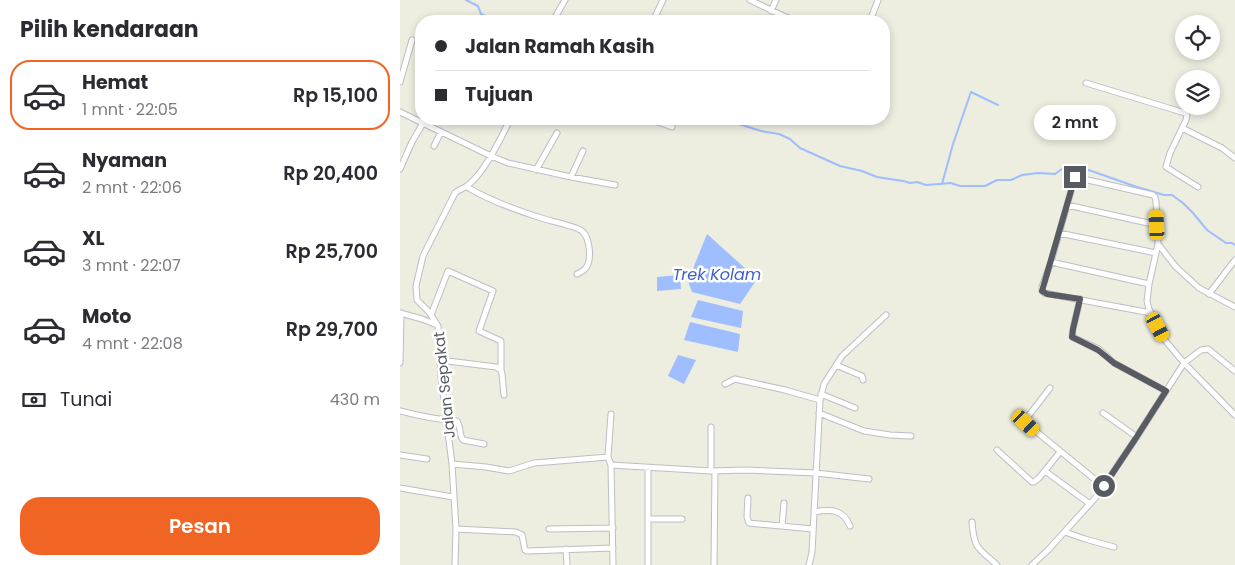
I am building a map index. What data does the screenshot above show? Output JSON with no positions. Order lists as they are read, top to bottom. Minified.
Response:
{"streets":{"street":["Jalan Sepakat"]},"water":["Trek Kolam"],"page":{"heading":"Pilih kendaraan","banner":["Jalan Ramah Kasih","Tujuan"],"list":[{"name":"Hemat","note":"1 mnt · 22:05","value":"Rp 15,100"},{"name":"Nyaman","note":"2 mnt · 22:06","value":"Rp 20,400"},{"name":"XL","note":"3 mnt · 22:07","value":"Rp 25,700"},{"name":"Moto","note":"4 mnt · 22:08","value":"Rp 29,700"}],"bubble":"2 mnt","pay":["Tunai","430 m"],"buttons":"Pesan"}}
